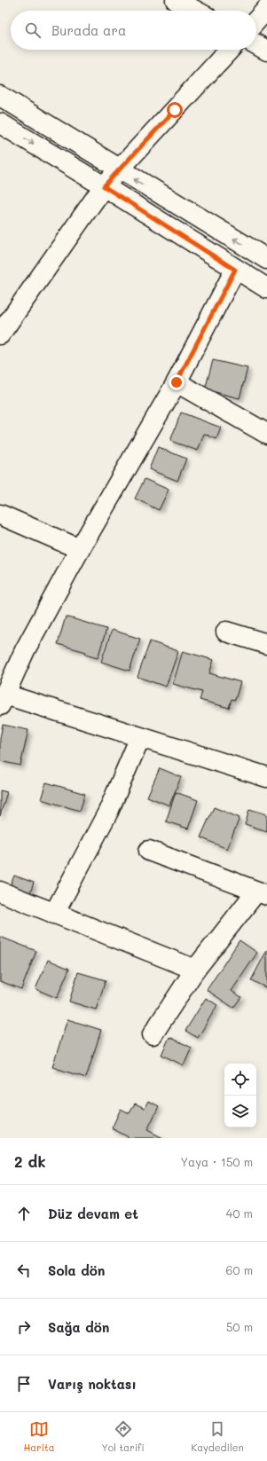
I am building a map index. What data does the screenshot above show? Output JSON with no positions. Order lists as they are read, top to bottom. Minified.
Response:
{"page":{"search":"Burada ara","heading":["2 dk","Yaya · 150 m"],"list":[["Düz devam et","40 m"],["Sola dön","60 m"],["Sağa dön","50 m"],"Varış noktası"],"nav":["Harita","Yol tarifi","Kaydedilen"]}}
